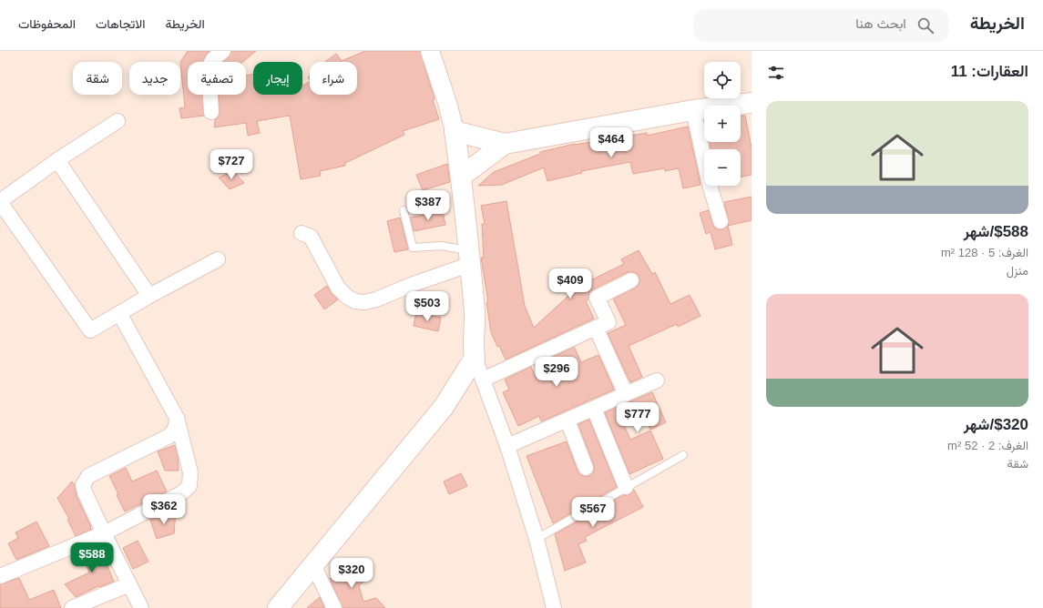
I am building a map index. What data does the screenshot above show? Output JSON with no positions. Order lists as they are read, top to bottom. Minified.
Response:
{"page":{"header":"الخريطة","search":"ابحث هنا","nav":["الخريطة","الاتجاهات","المحفوظات"],"heading":"العقارات: 11","map_buttons":["+","−"],"chip":["شراء","إيجار","تصفية","جديد","شقة"],"list":[{"name":"$588/شهر","note":"الغرف: 5 · 128 m² · منزل"},{"name":"$320/شهر","note":"الغرف: 2 · 52 m² · شقة"}],"price":["$464","$727","$387","$409","$503","$296","$777","$362","$567","$588","$320"]}}
